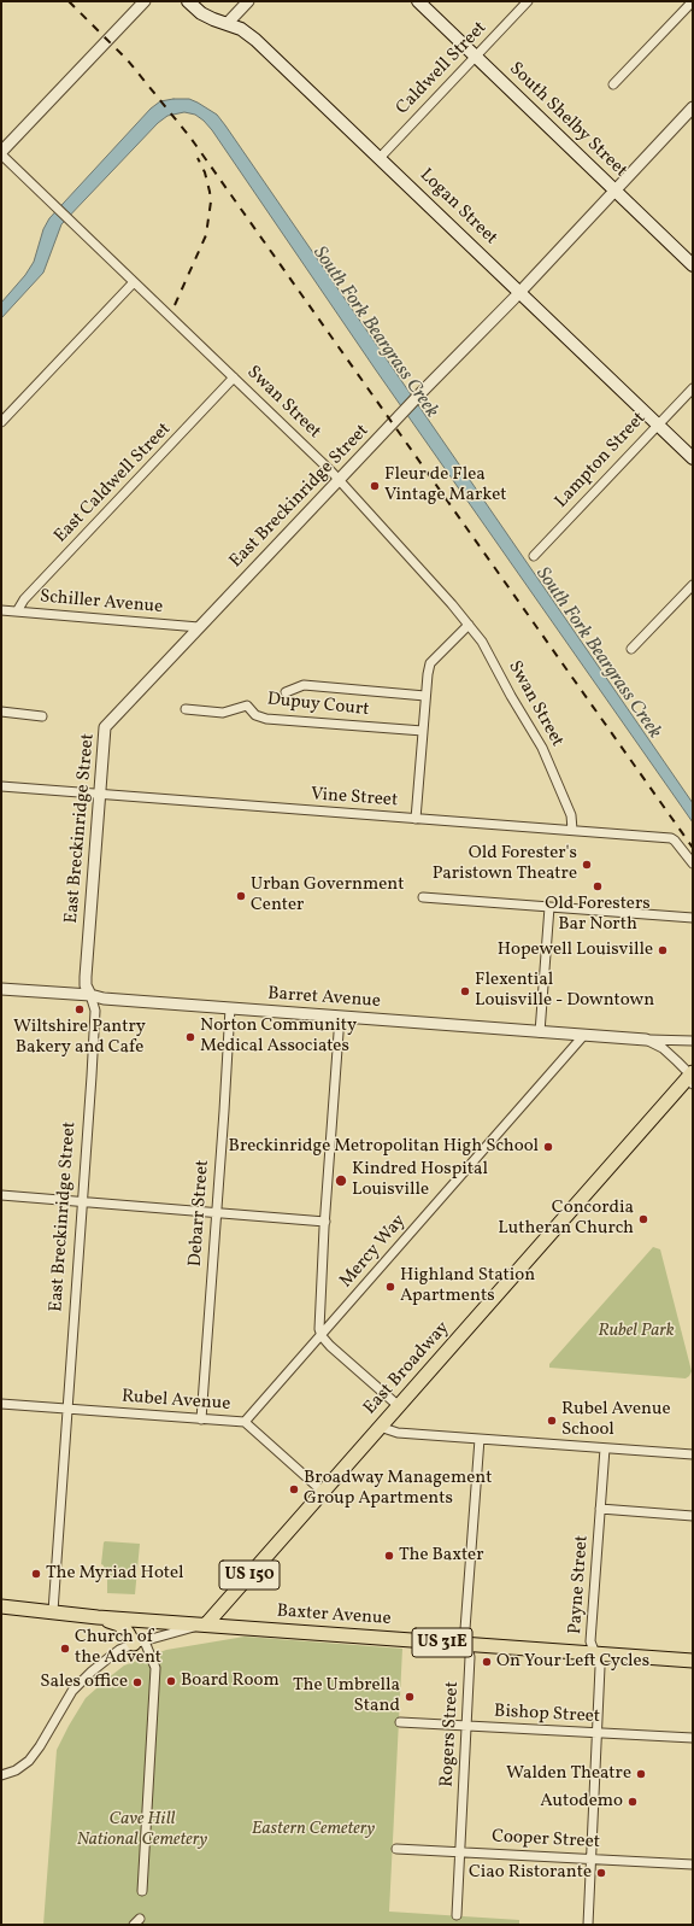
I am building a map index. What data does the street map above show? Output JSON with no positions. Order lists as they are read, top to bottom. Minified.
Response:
{"streets":{"main road":["South Shelby Street","Logan Street","East Broadway","US 150","Baxter Avenue","US 31E"],"street":["Caldwell Street","Swan Street","Lampton Street","East Caldwell Street","East Breckinridge Street","Schiller Avenue","Dupuy Court","Vine Street","Barret Avenue","Debarr Street","Mercy Way","Rubel Avenue","Payne Street","Bishop Street","Rogers Street","Cooper Street"]},"crossings":[["Caldwell Street","South Shelby Street"],["Caldwell Street","Logan Street"],["South Shelby Street","East Breckinridge Street"],["Logan Street","Lampton Street"],["Logan Street","East Breckinridge Street"],["Swan Street","East Caldwell Street"],["Swan Street","East Breckinridge Street"],["Swan Street","Vine Street"],["East Caldwell Street","Schiller Avenue"],["East Breckinridge Street","Schiller Avenue"],["East Breckinridge Street","Vine Street"],["East Breckinridge Street","Barret Avenue"],["East Breckinridge Street","Rubel Avenue"],["East Breckinridge Street","Baxter Avenue"],["Barret Avenue","Debarr Street"],["Barret Avenue","Mercy Way"],["Barret Avenue","East Broadway"],["Debarr Street","Rubel Avenue"],["Mercy Way","Rubel Avenue"],["East Broadway","Rubel Avenue"],["East Broadway","Baxter Avenue"],["Payne Street","Baxter Avenue"],["Payne Street","Bishop Street"],["Payne Street","Cooper Street"],["Baxter Avenue","Rogers Street"],["Bishop Street","Rogers Street"],["Rogers Street","Cooper Street"]],"water":["South Fork Beargrass Creek"],"parks":["Rubel Park","Cave Hill National Cemetery","Eastern Cemetery"],"places":["Fleur de Flea Vintage Market","Old Forester's Paristown Theatre","Old Foresters Bar North","Urban Government Center","Hopewell Louisville","Flexential Louisville - Downtown","Wiltshire Pantry Bakery and Cafe","Norton Community Medical Associates","Breckinridge Metropolitan High School","Kindred Hospital Louisville","Concordia Lutheran Church","Highland Station Apartments","Rubel Avenue School","Broadway Management Group Apartments","The Baxter","The Myriad Hotel","Church of the Advent","On Your Left Cycles","Board Room","Sales office","The Umbrella Stand","Walden Theatre","Autodemo","Ciao Ristorante"]}
